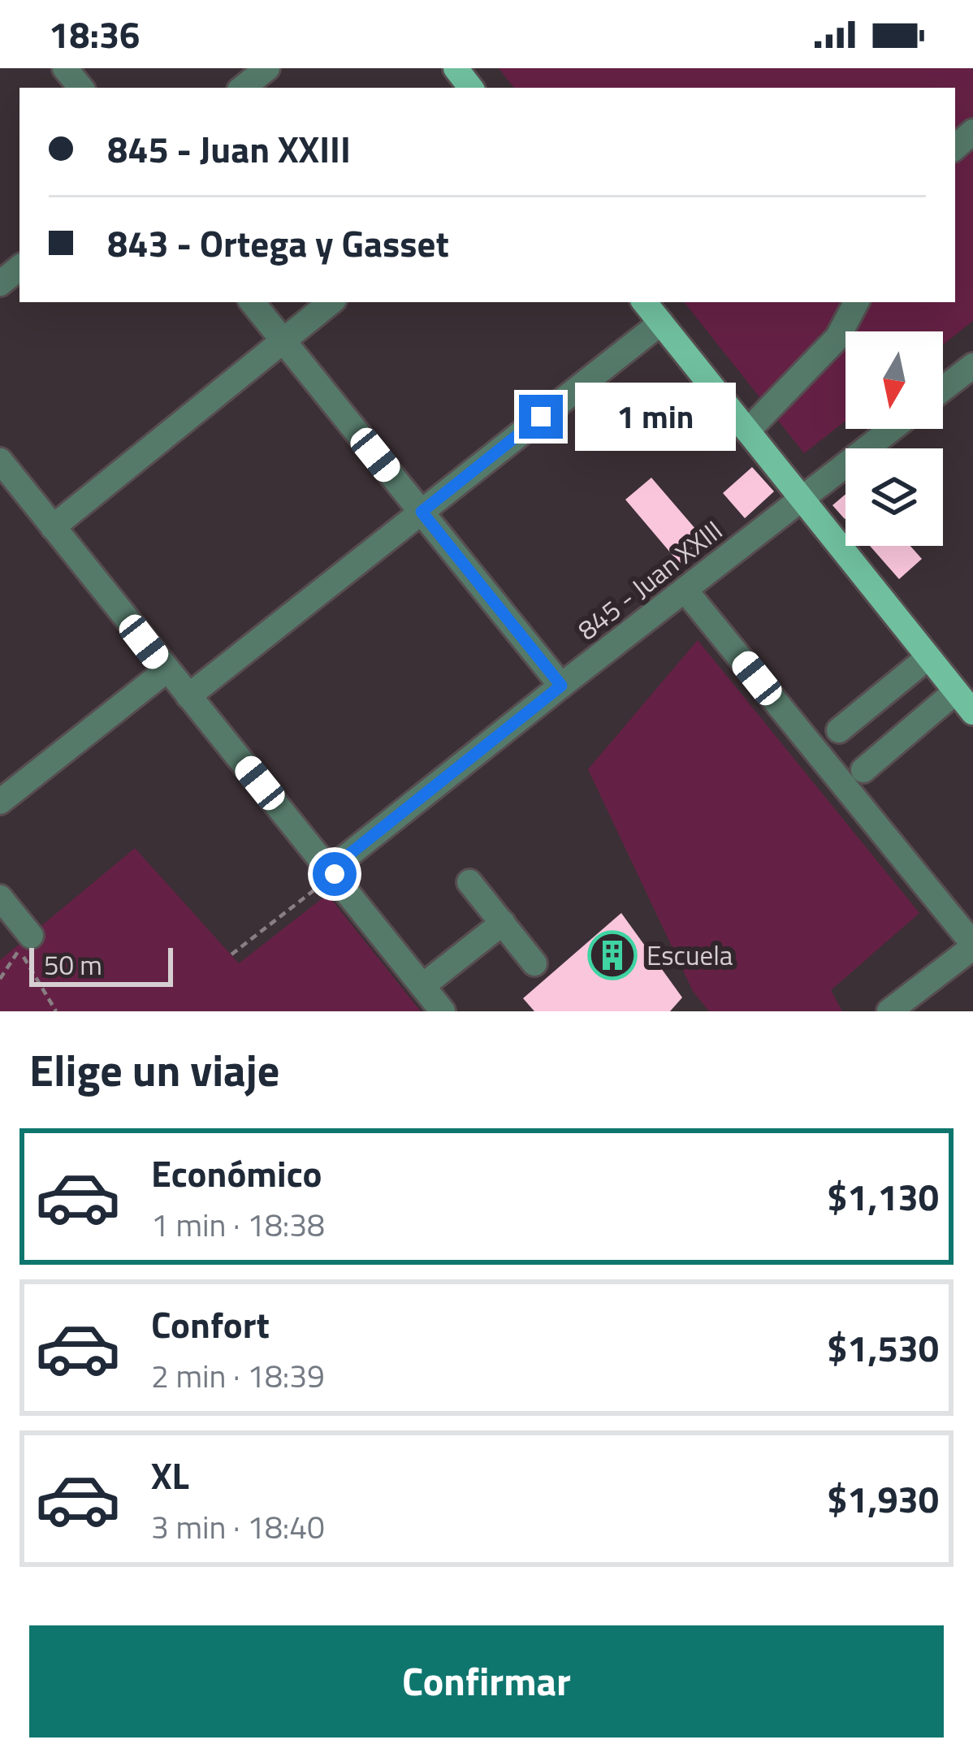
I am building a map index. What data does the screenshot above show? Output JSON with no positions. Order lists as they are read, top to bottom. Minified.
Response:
{"streets":{"street":["845 - Juan XXIII"]},"places":{"building":["Escuela"]},"scale_bar":"50 m","north":"bottom","page":{"status":"18:36","banner":["845 - Juan XXIII","843 - Ortega y Gasset"],"bubble":"1 min","scale":"50 m","heading":"Elige un viaje","list":[{"name":"Económico","note":"1 min · 18:38","value":"$1,130"},{"name":"Confort","note":"2 min · 18:39","value":"$1,530"},{"name":"XL","note":"3 min · 18:40","value":"$1,930"}],"buttons":"Confirmar"}}
